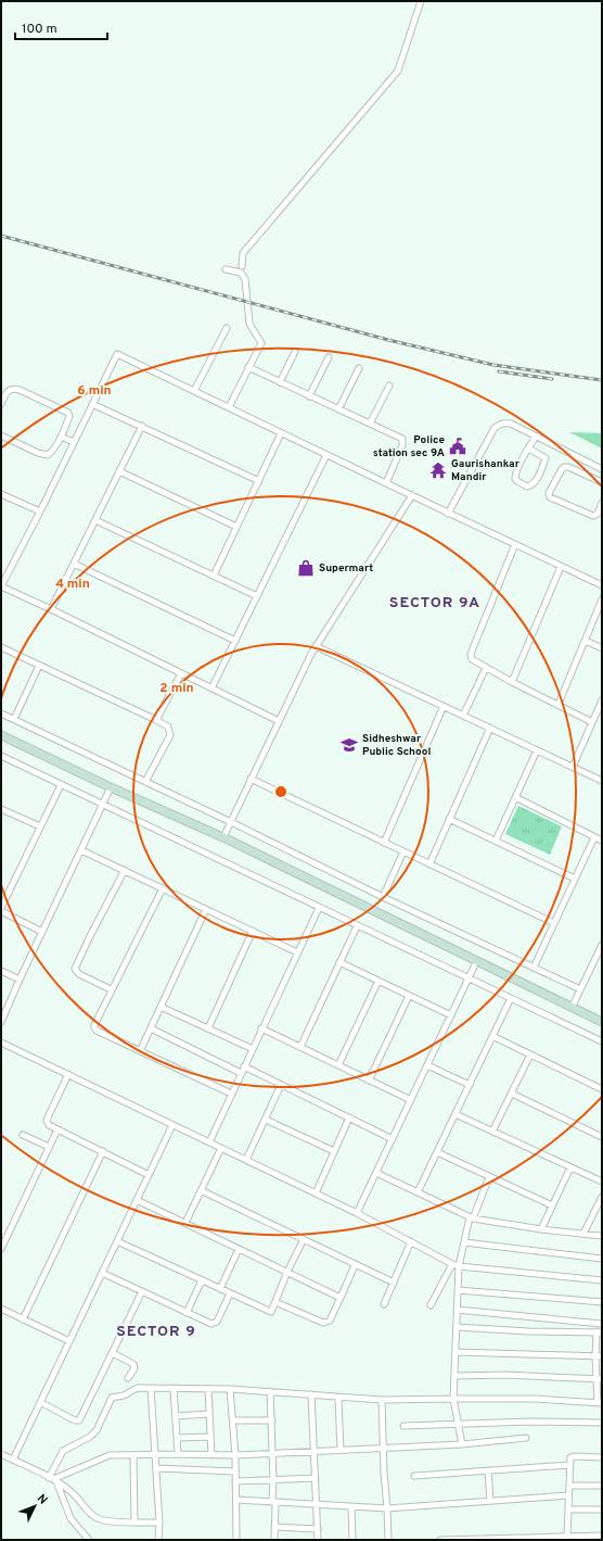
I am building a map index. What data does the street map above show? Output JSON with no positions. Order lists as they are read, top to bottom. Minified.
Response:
{"districts":["SECTOR 9A","SECTOR 9"],"places":{"public building":["Police station sec 9A"],"temple":["Gaurishankar Mandir"],"shop":["Supermart"],"school or university":["Sidheshwar Public School"]},"scale_bar":"100 m","north":"top right","rings":["6 min","4 min","2 min"]}
